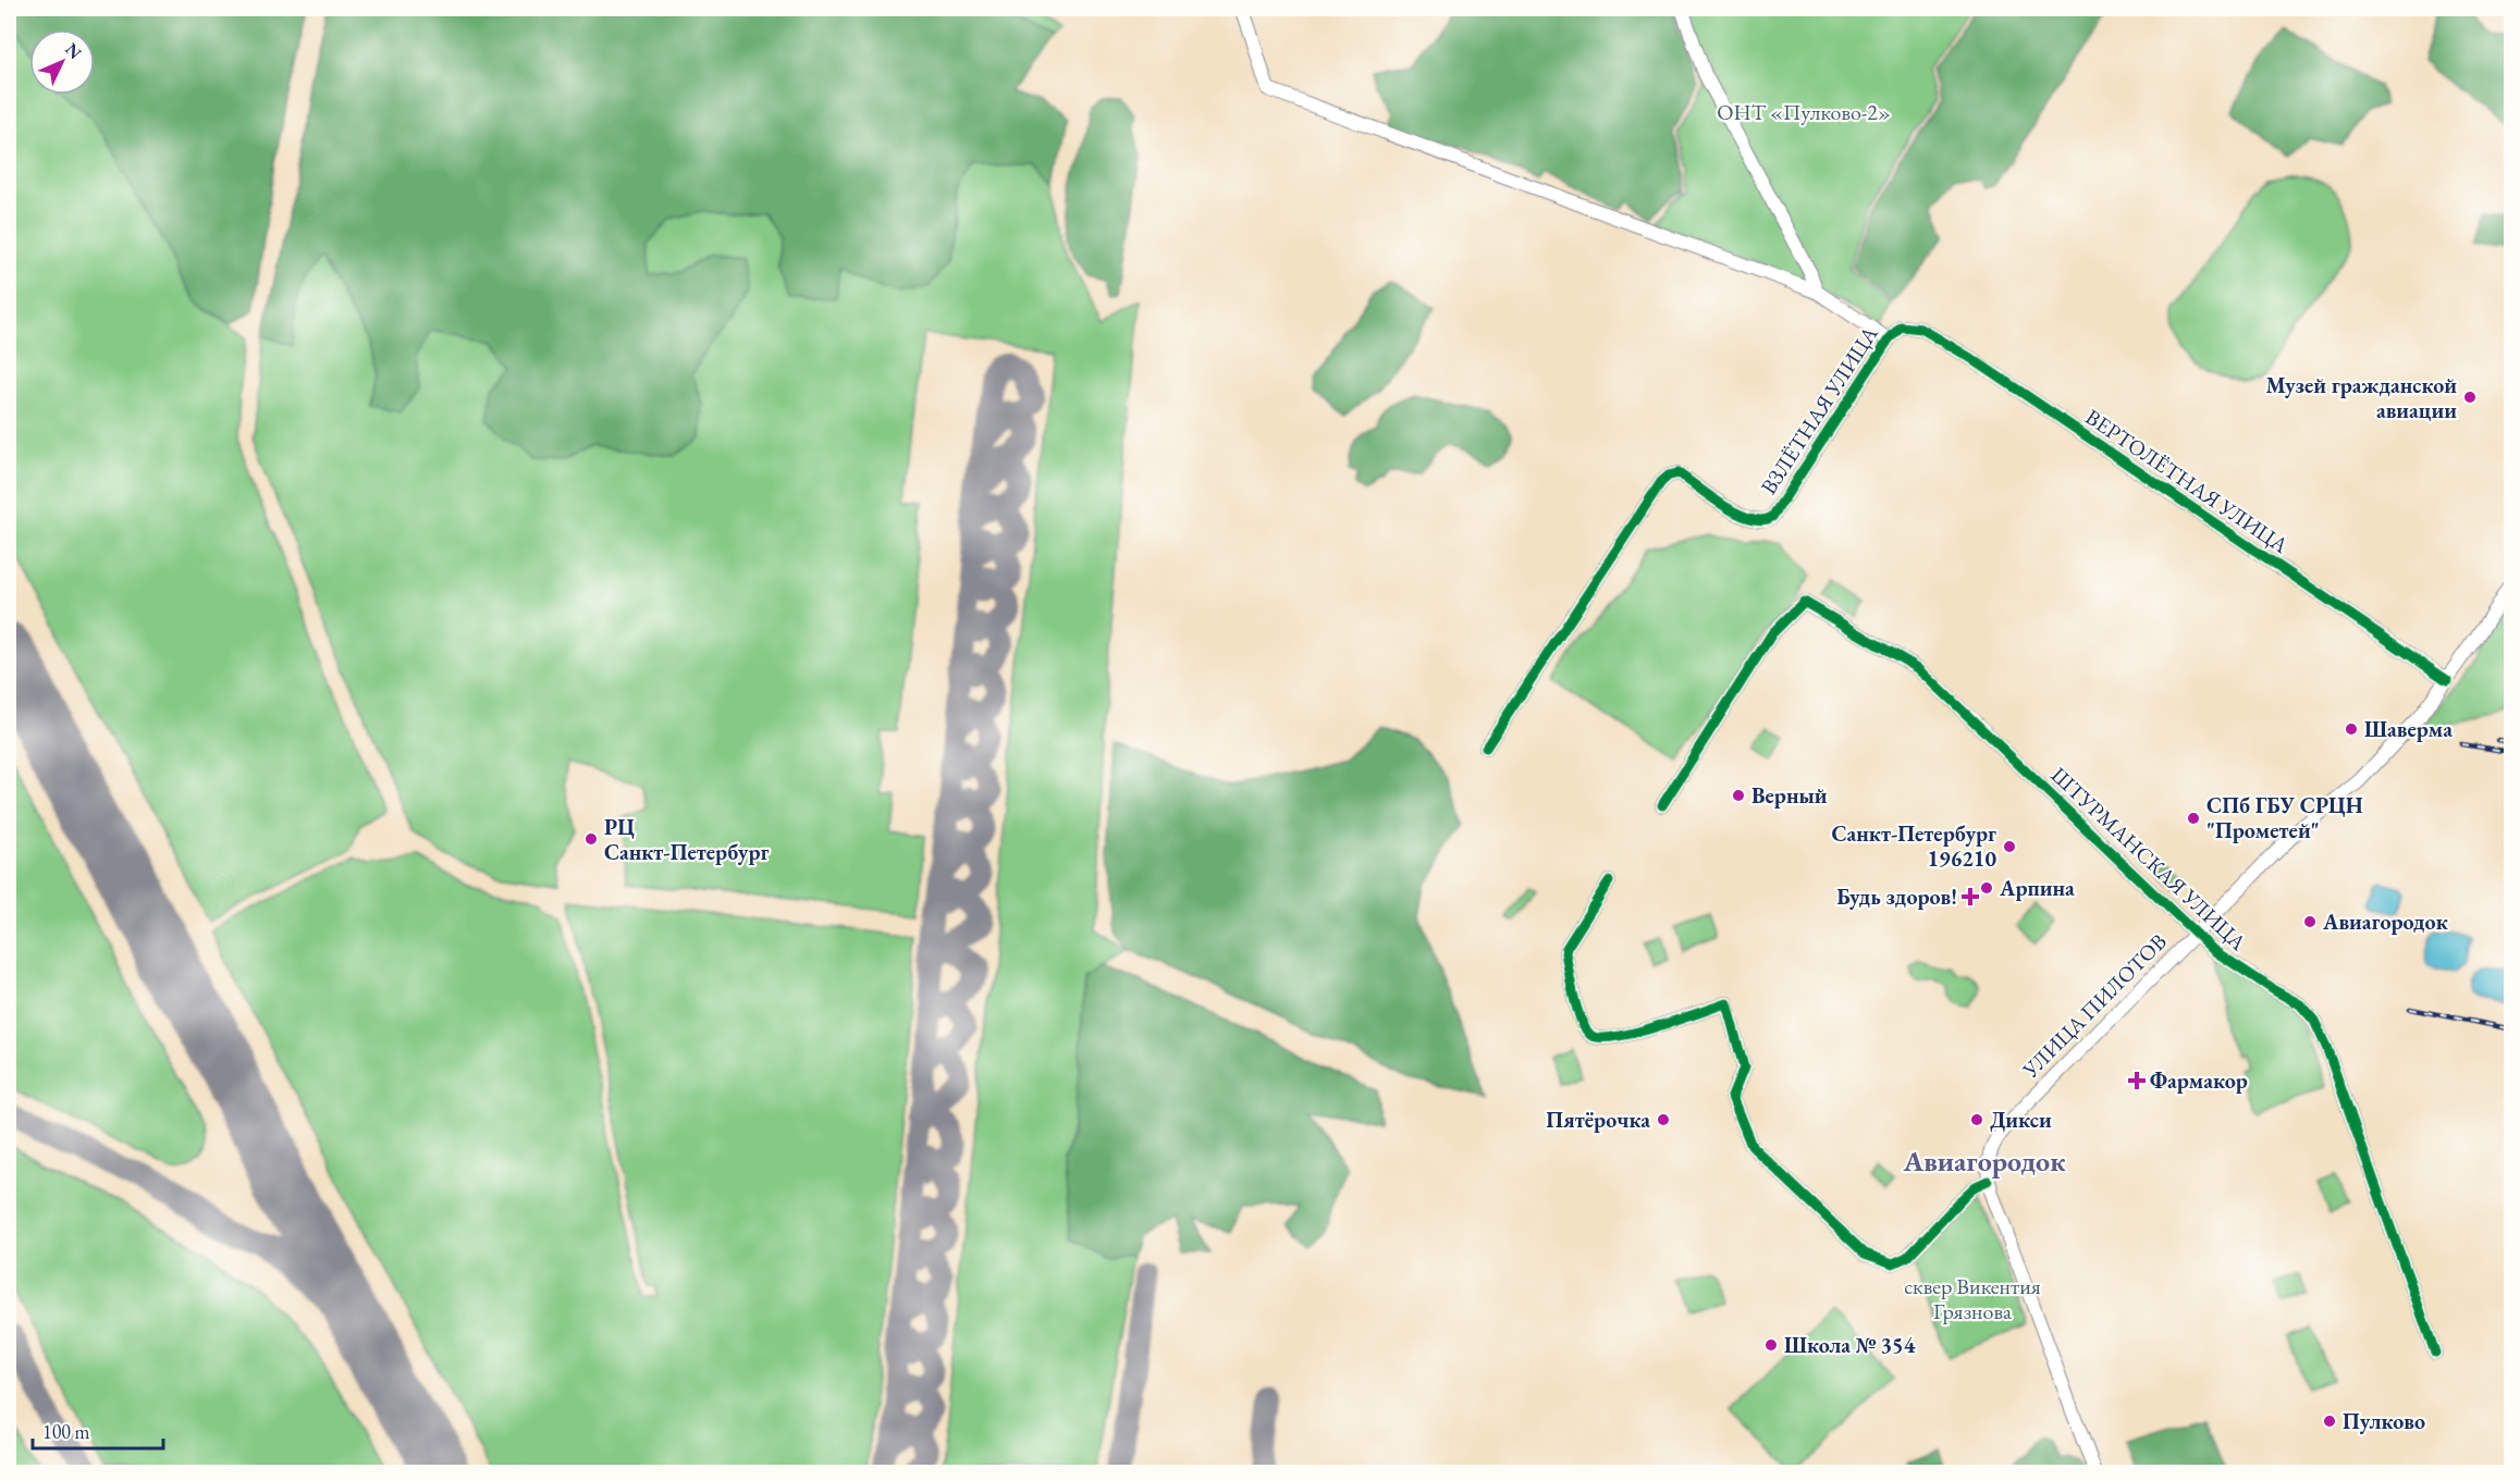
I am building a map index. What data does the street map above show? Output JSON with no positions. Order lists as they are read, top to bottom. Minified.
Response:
{"streets":{"street":["ВЗЛЁТНАЯ УЛИЦА","ВЕРТОЛЁТНАЯ УЛИЦА","ШТУРМАНСКАЯ УЛИЦА","УЛИЦА ПИЛОТОВ"]},"crossings":[["ВЗЛЁТНАЯ УЛИЦА","ВЕРТОЛЁТНАЯ УЛИЦА"],["ВЕРТОЛЁТНАЯ УЛИЦА","УЛИЦА ПИЛОТОВ"],["ШТУРМАНСКАЯ УЛИЦА","УЛИЦА ПИЛОТОВ"]],"districts":["Авиагородок"],"parks":["ОНТ «Пулково-2»","сквер Викентия Грязнова"],"places":{"other":["Музей гражданской авиации","Шаверма","Верный","СПб ГБУ СРЦН \"Прометей\"","РЦ Санкт-Петербург","Санкт-Петербург 196210","Арпина","Авиагородок","Пятёрочка","Дикси","Школа № 354","Пулково"],"health":["Будь здоров!","Фармакор"]},"scale_bar":"100 m","north":"top right"}
